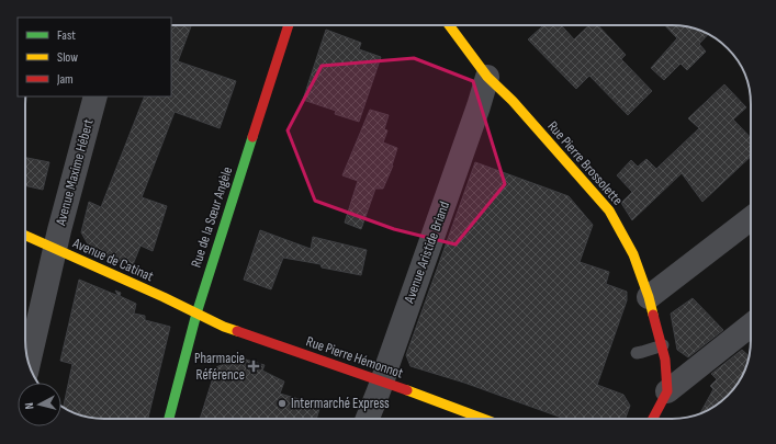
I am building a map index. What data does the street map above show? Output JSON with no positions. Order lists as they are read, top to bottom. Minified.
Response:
{"streets":{"street":["Rue Pierre Brossolette","Avenue Maxime Hébert","Rue de la Sœur Angèle","Avenue Aristide Briand","Avenue de Catinat","Rue Pierre Hémonnot"]},"crossings":[["Rue Pierre Brossolette","Avenue Aristide Briand"],["Avenue Maxime Hébert","Avenue de Catinat"],["Rue de la Sœur Angèle","Avenue de Catinat"],["Rue de la Sœur Angèle","Rue Pierre Hémonnot"],["Avenue Aristide Briand","Rue Pierre Hémonnot"],["Avenue de Catinat","Rue Pierre Hémonnot"]],"places":{"health":["Pharmacie Référence"],"other":["Intermarché Express"]},"legend":["Fast","Slow","Jam"],"north":"left"}
